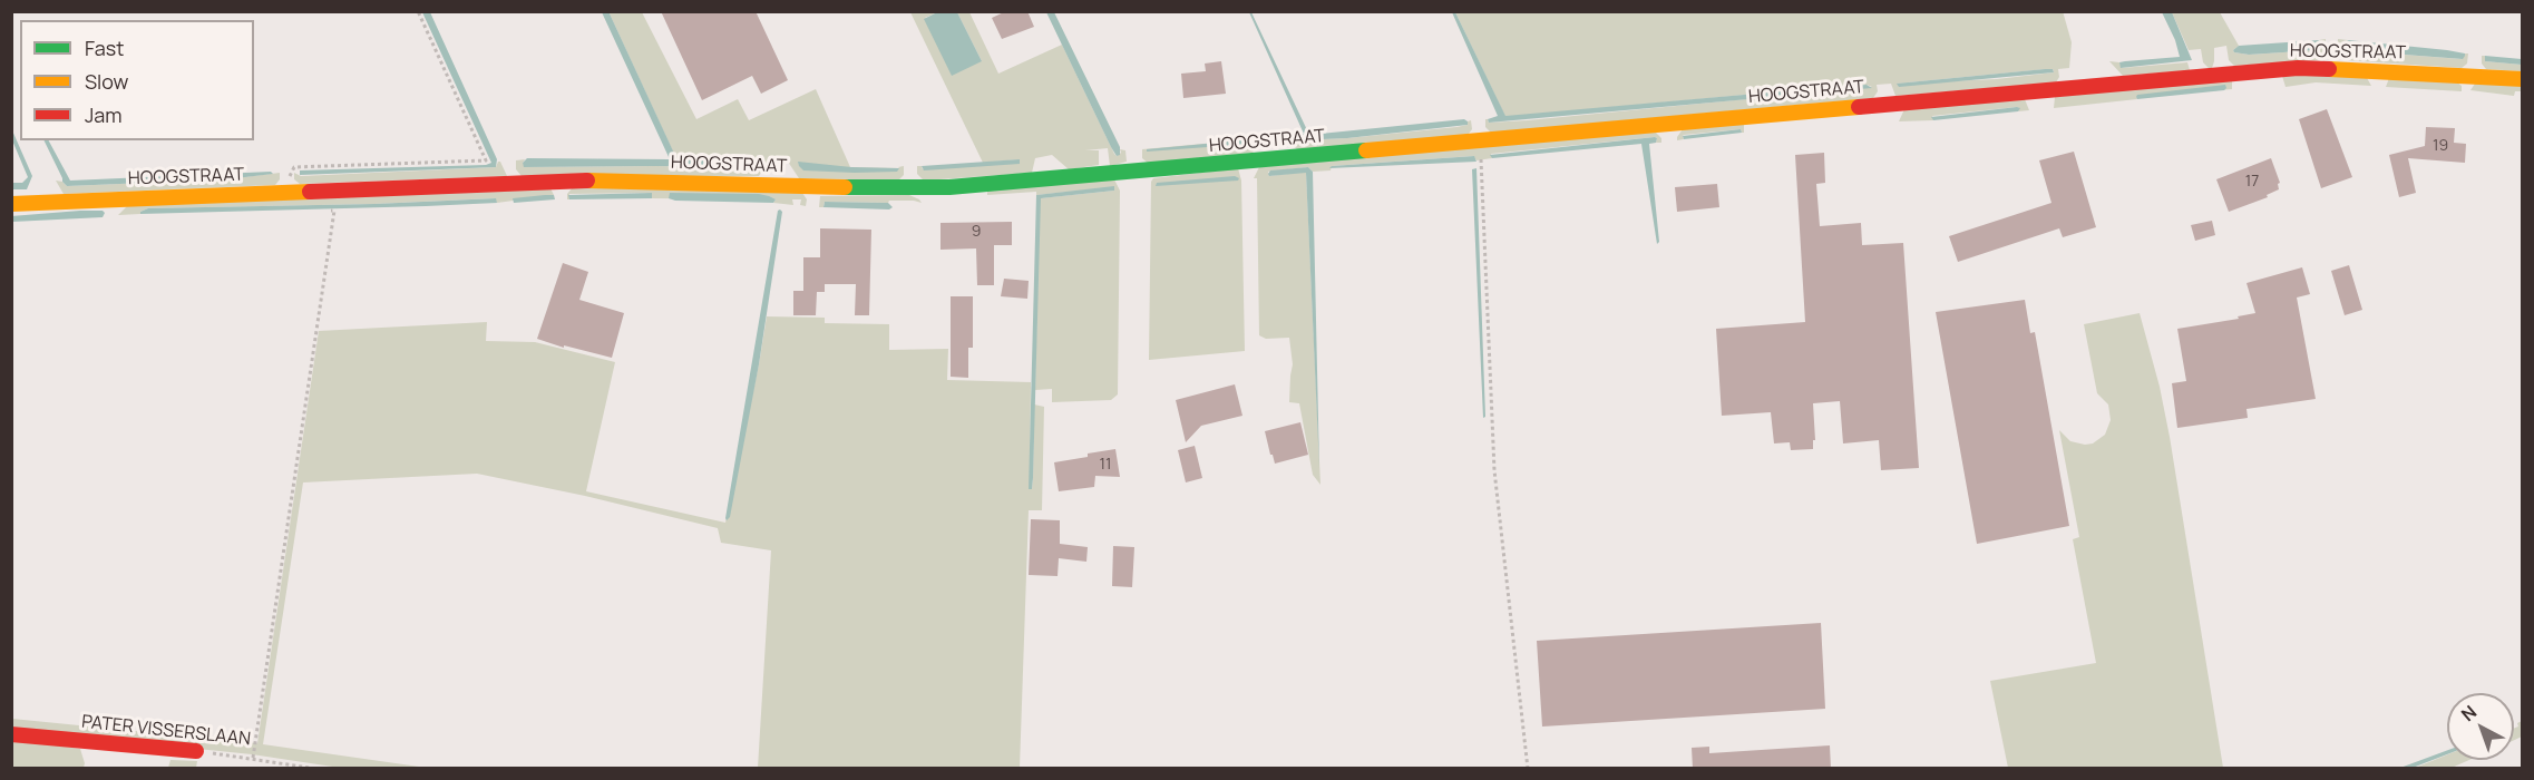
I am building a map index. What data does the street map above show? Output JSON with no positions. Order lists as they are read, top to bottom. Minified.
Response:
{"streets":{"street":["HOOGSTRAAT","PATER VISSERSLAAN"]},"house_numbers":["19","17","9","11"],"legend":["Fast","Slow","Jam"],"north":"top left"}
